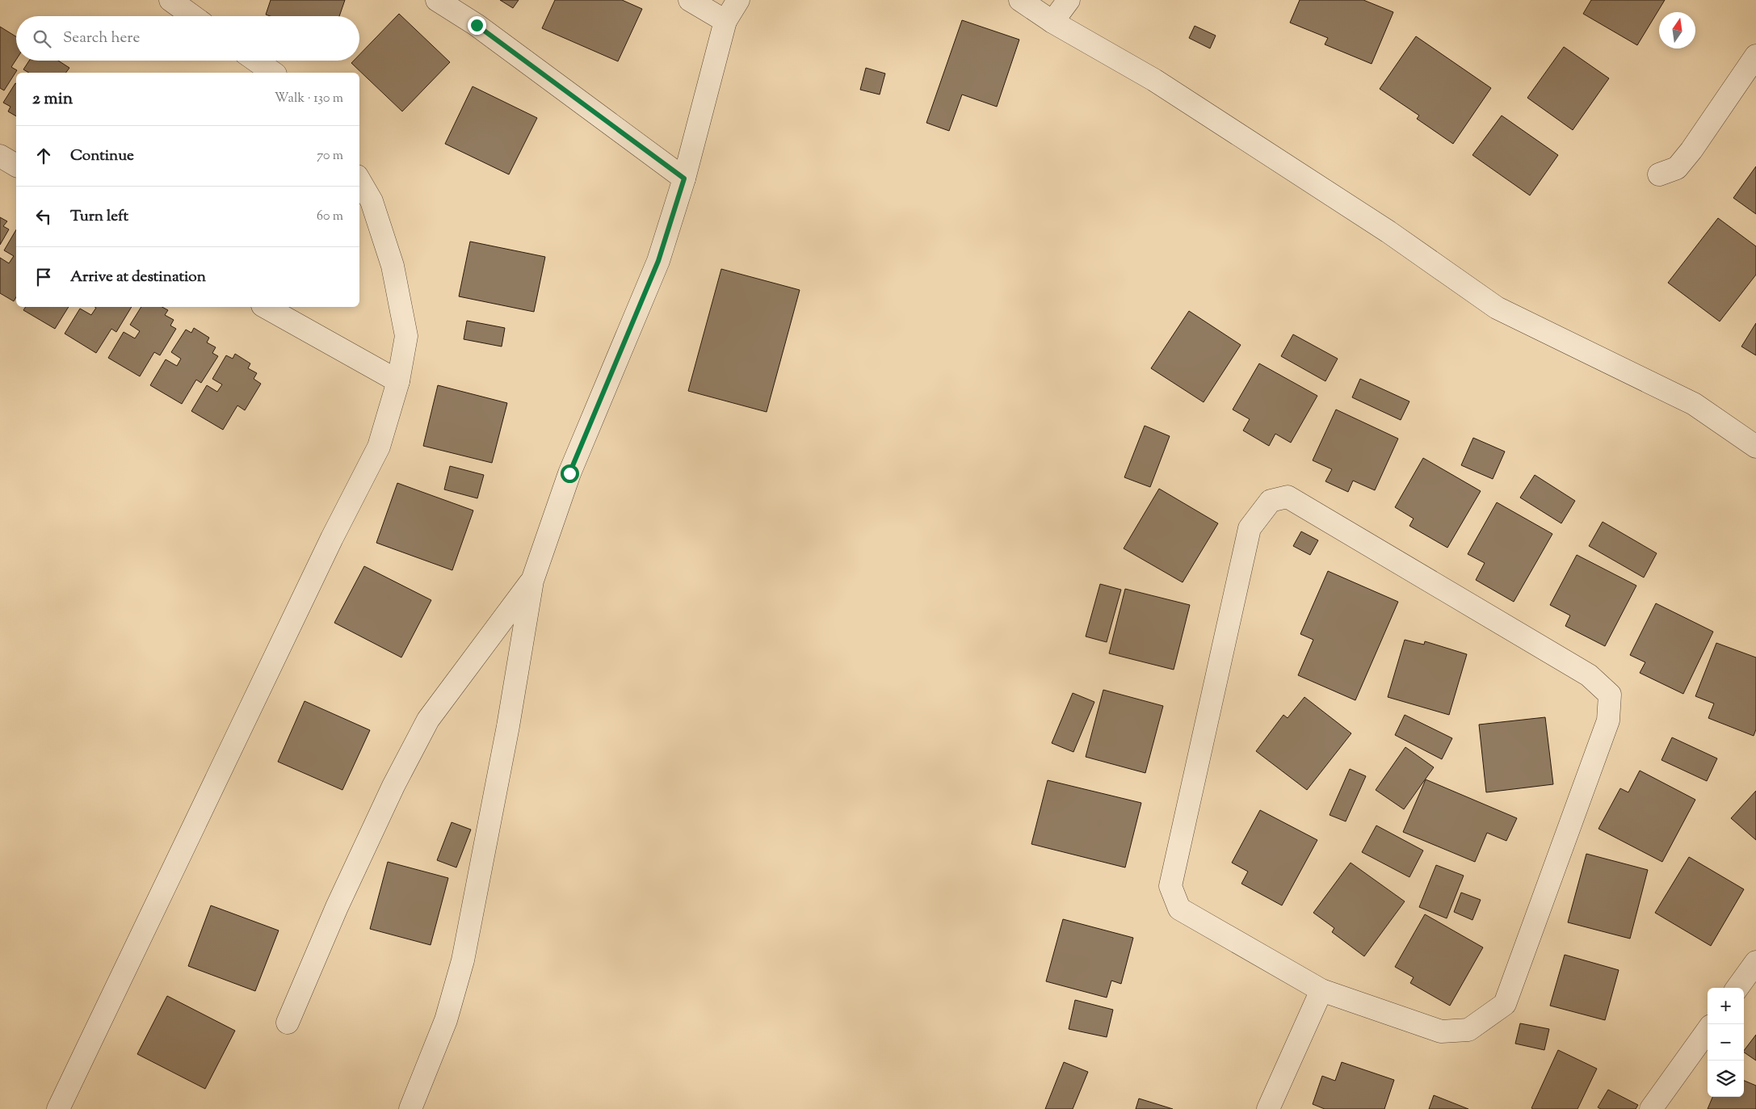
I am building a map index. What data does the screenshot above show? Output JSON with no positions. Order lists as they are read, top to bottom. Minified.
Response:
{"north":"top","page":{"search":"Search here","heading":["2 min","Walk · 130 m"],"list":[["Continue","70 m"],["Turn left","60 m"],"Arrive at destination"],"map_buttons":["+","−"]}}
